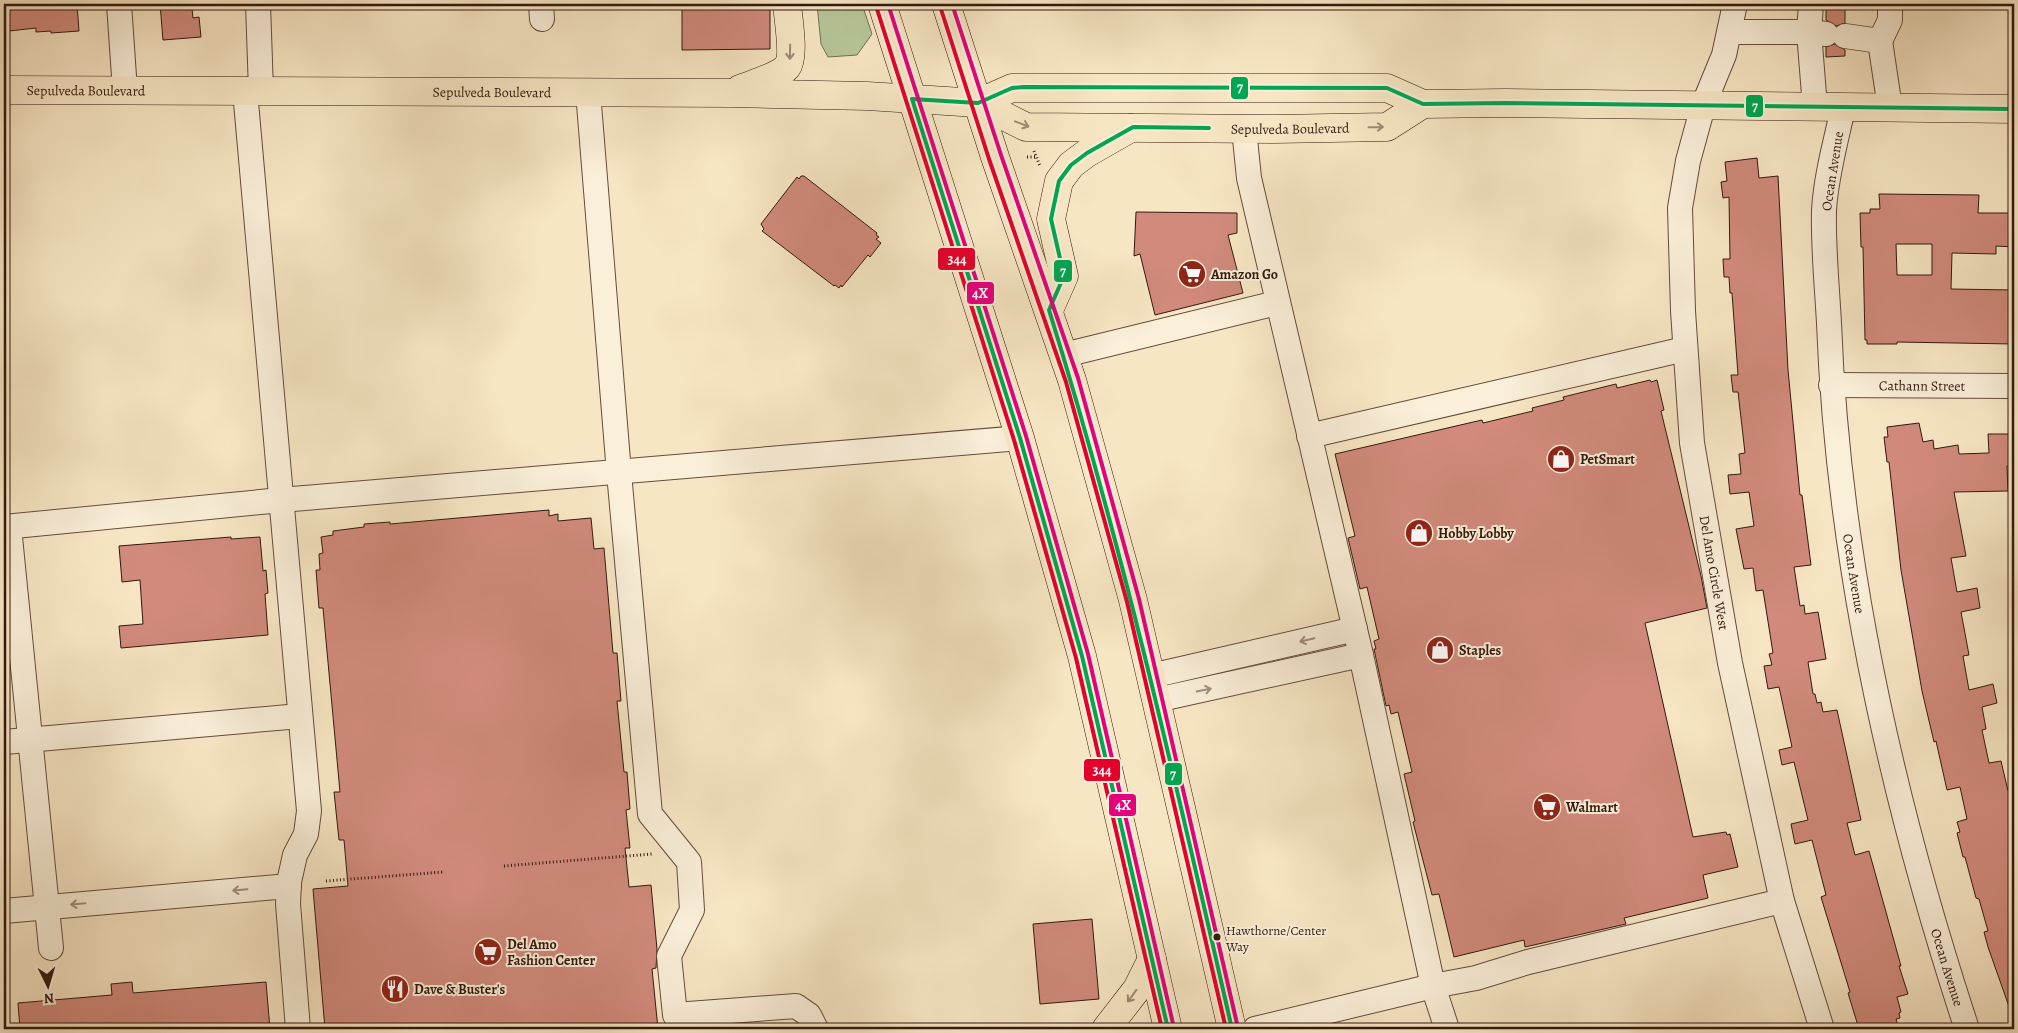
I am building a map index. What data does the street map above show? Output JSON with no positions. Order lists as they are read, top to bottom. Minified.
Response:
{"streets":{"main road":["Sepulveda Boulevard"],"street":["Ocean Avenue","Cathann Street","Del Amo Circle West"]},"crossings":[["Sepulveda Boulevard","Ocean Avenue"],["Sepulveda Boulevard","Del Amo Circle West"],["Ocean Avenue","Cathann Street"]],"places":{"supermarket":["Amazon Go","Walmart","Del Amo Fashion Center"],"shop":["PetSmart","Hobby Lobby","Staples"],"other":["Hawthorne/Center Way"],"restaurant":["Dave & Buster's"]},"lines":["transit line 4X","transit line 344","transit line 7"],"north":"bottom"}
